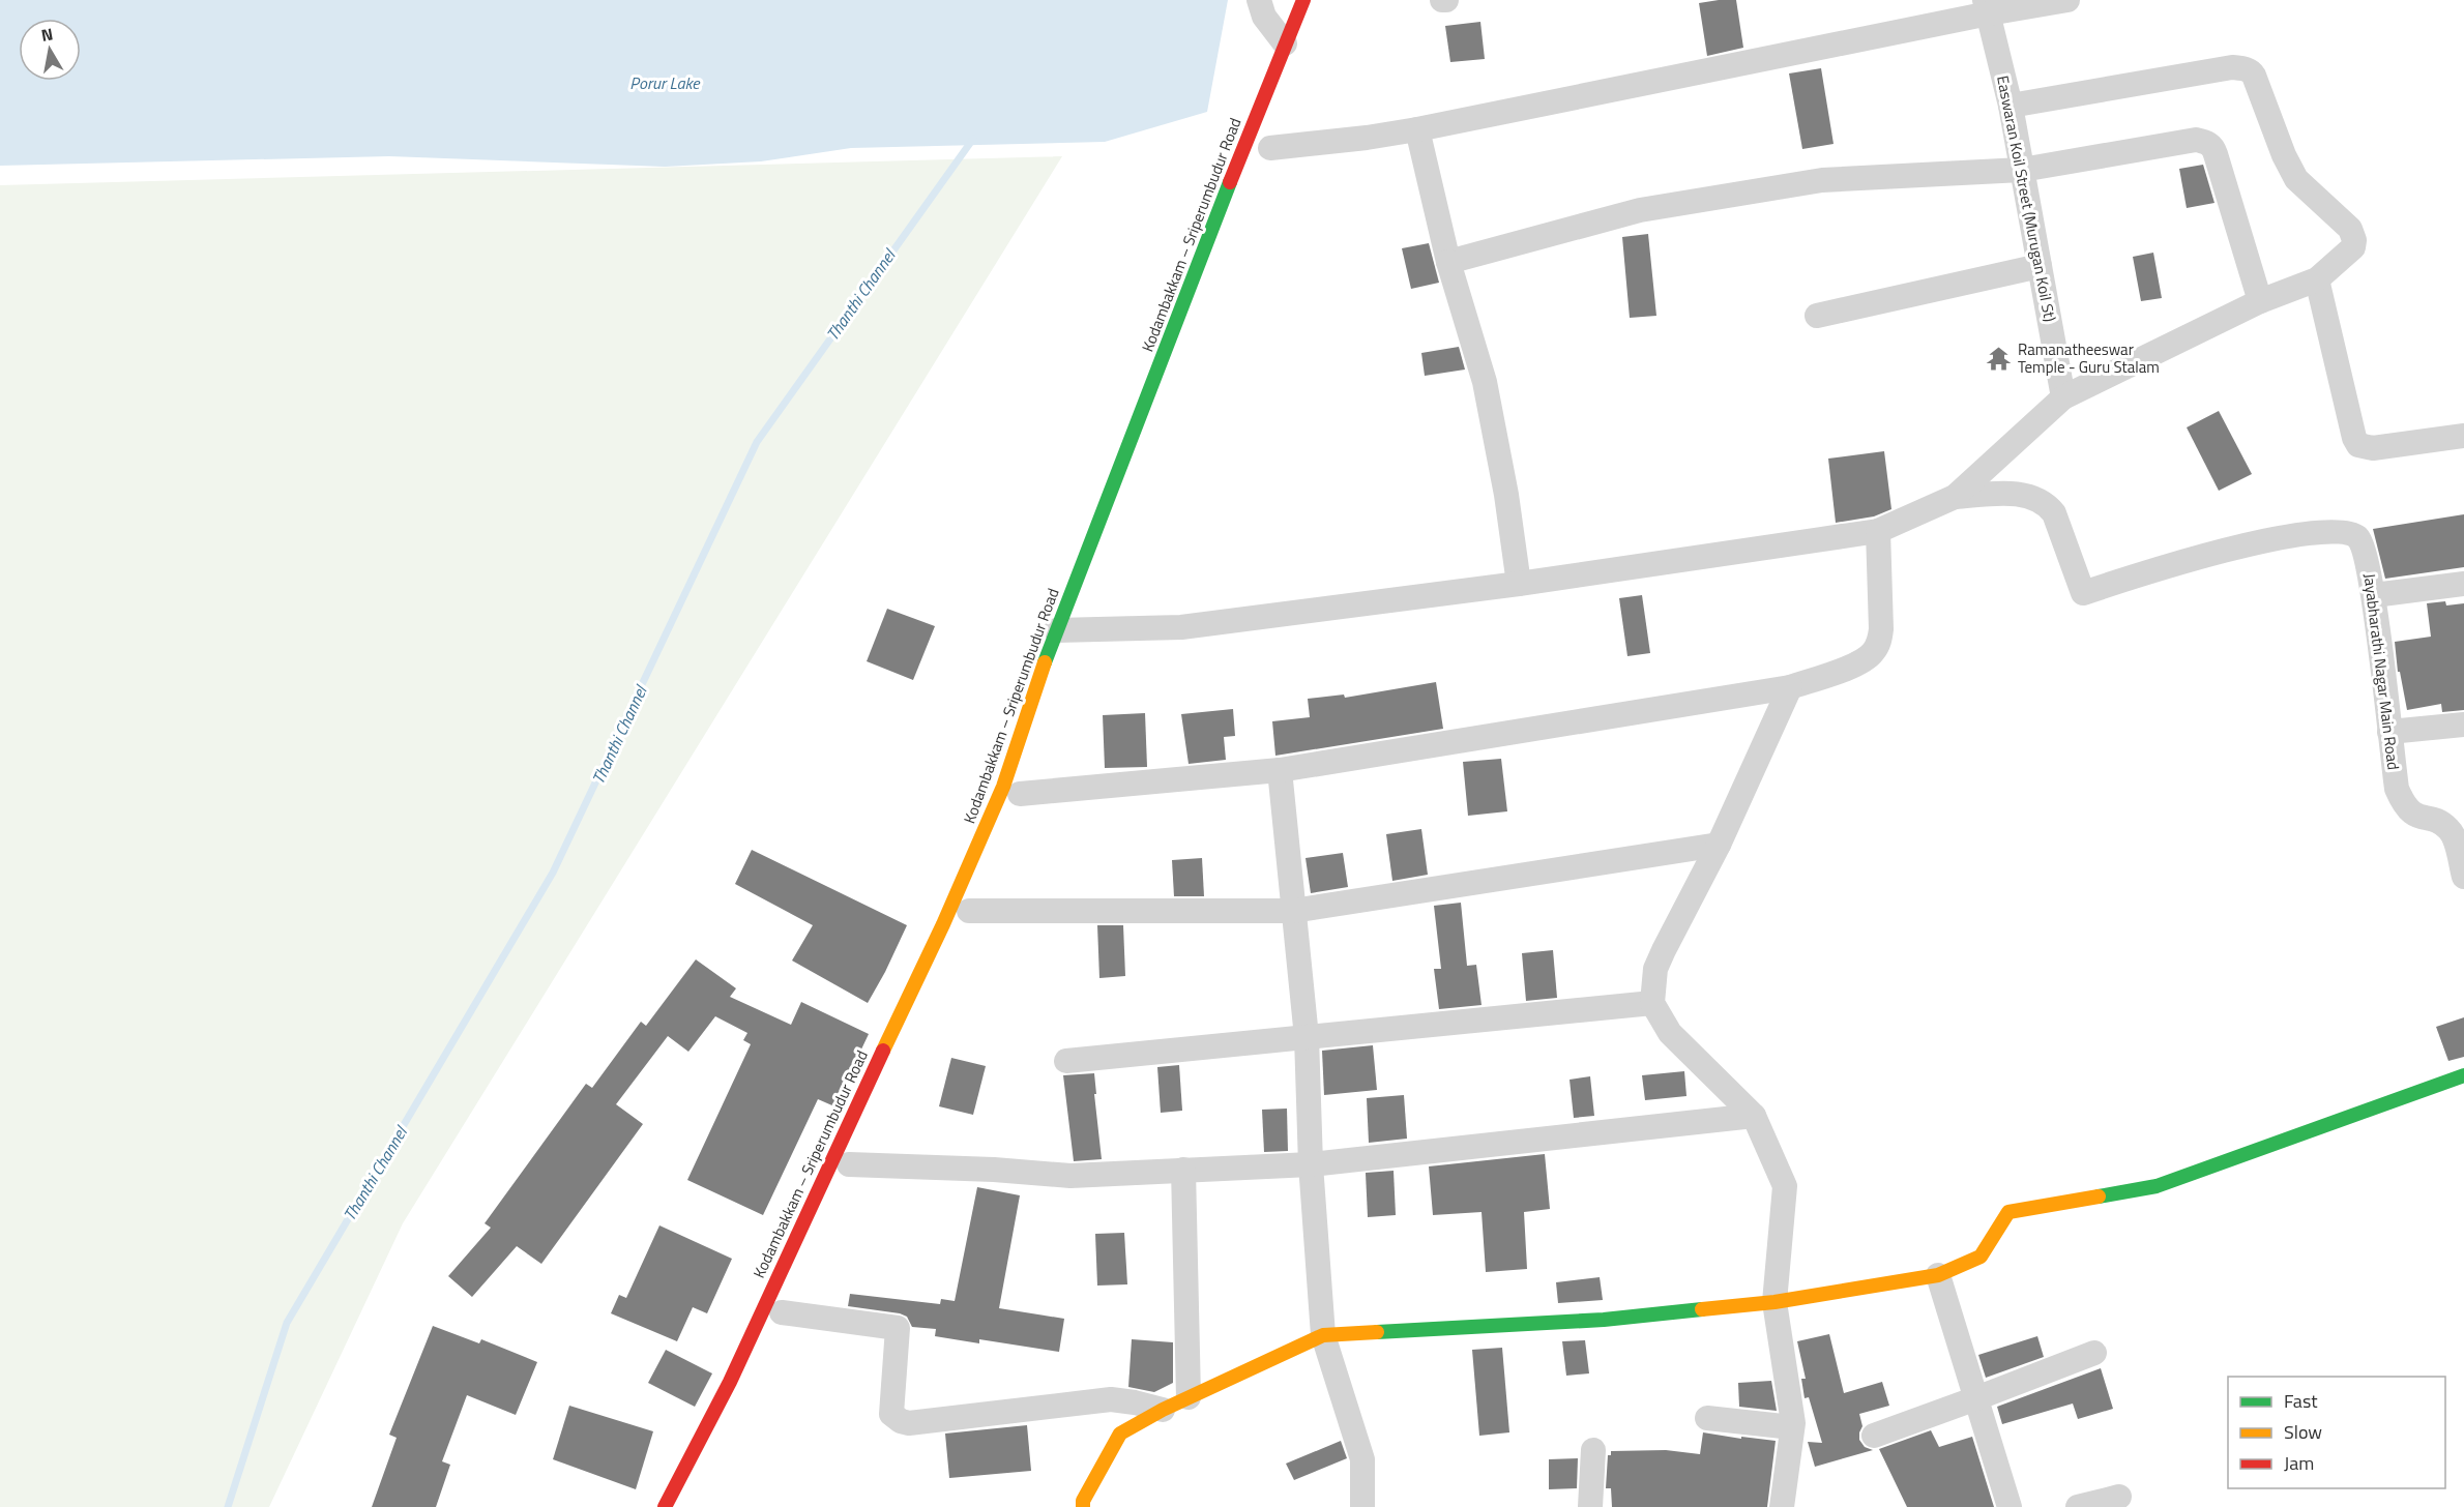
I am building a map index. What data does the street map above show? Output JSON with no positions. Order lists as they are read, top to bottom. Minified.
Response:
{"streets":{"main road":["Kodambakkam – Sriperumbudur Road"],"street":["Easwaran Koil Street (Murugan Koil St)","Jayabharathi Nagar Main Road"]},"water":["Porur Lake","Thanthi Channel"],"places":{"temple":["Ramanatheeswar Temple - Guru Stalam"]},"legend":["Fast","Slow","Jam"],"north":"top"}
